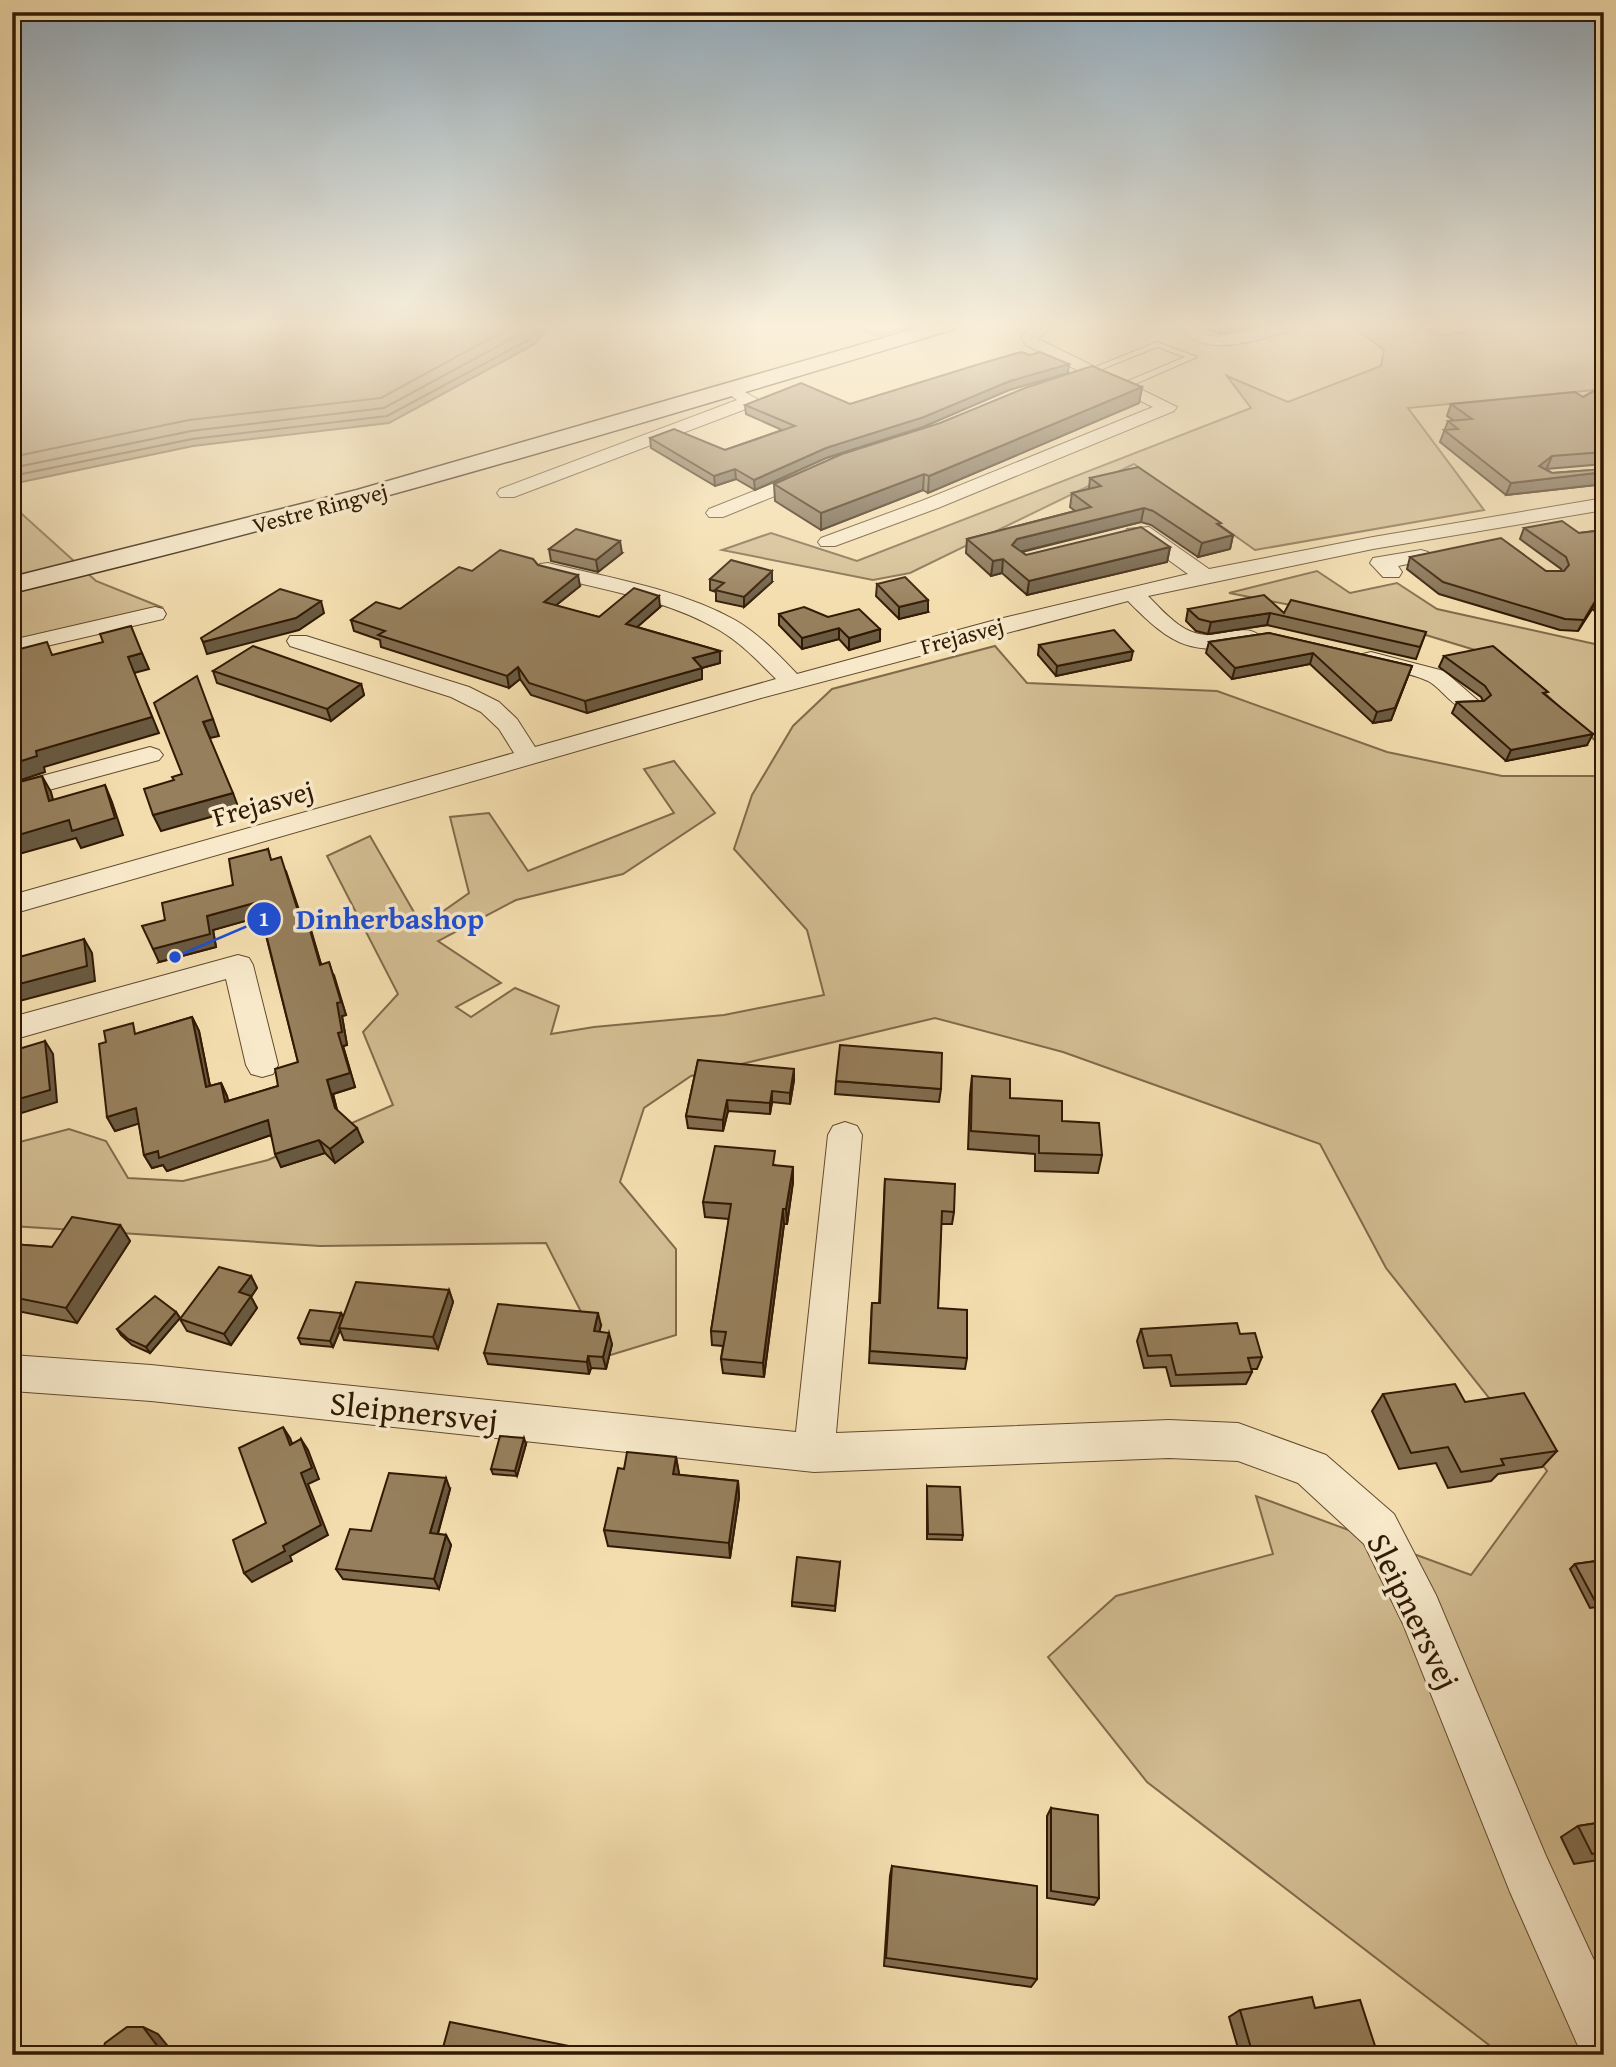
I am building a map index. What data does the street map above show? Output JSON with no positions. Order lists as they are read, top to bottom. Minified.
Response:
{"streets":{"main road":["Vestre Ringvej"],"street":["Frejasvej","Sleipnersvej"]},"places":["Dinherbashop"]}
